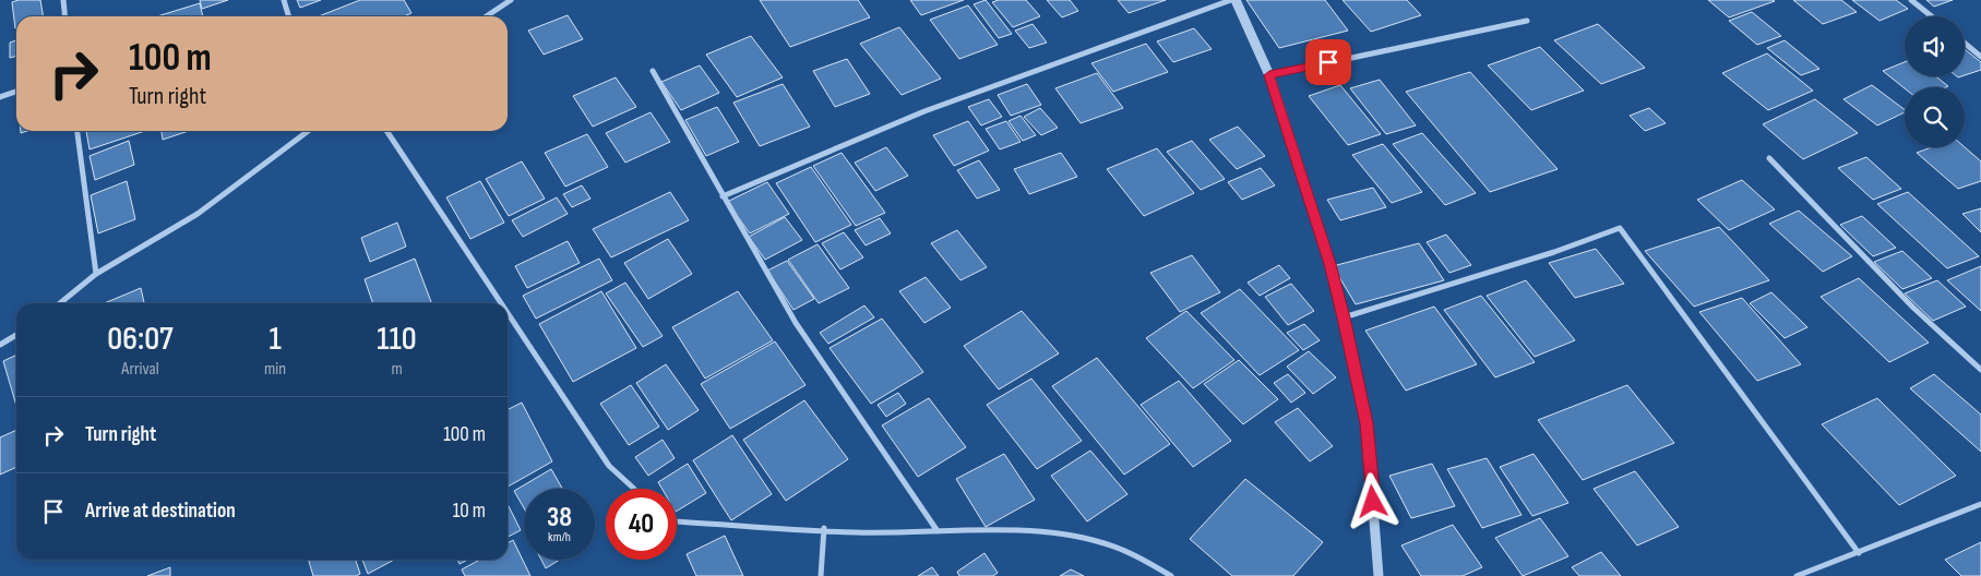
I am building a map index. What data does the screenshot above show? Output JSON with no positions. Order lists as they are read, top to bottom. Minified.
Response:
{"page":{"turn":["100 m","Turn right"],"eta":["06:07","Arrival","1","min","110","m"],"list":[{"name":"Turn right","value":"100 m"},{"name":"Arrive at destination","value":"10 m"}],"speed":"38 km/h","limit":"40"}}
